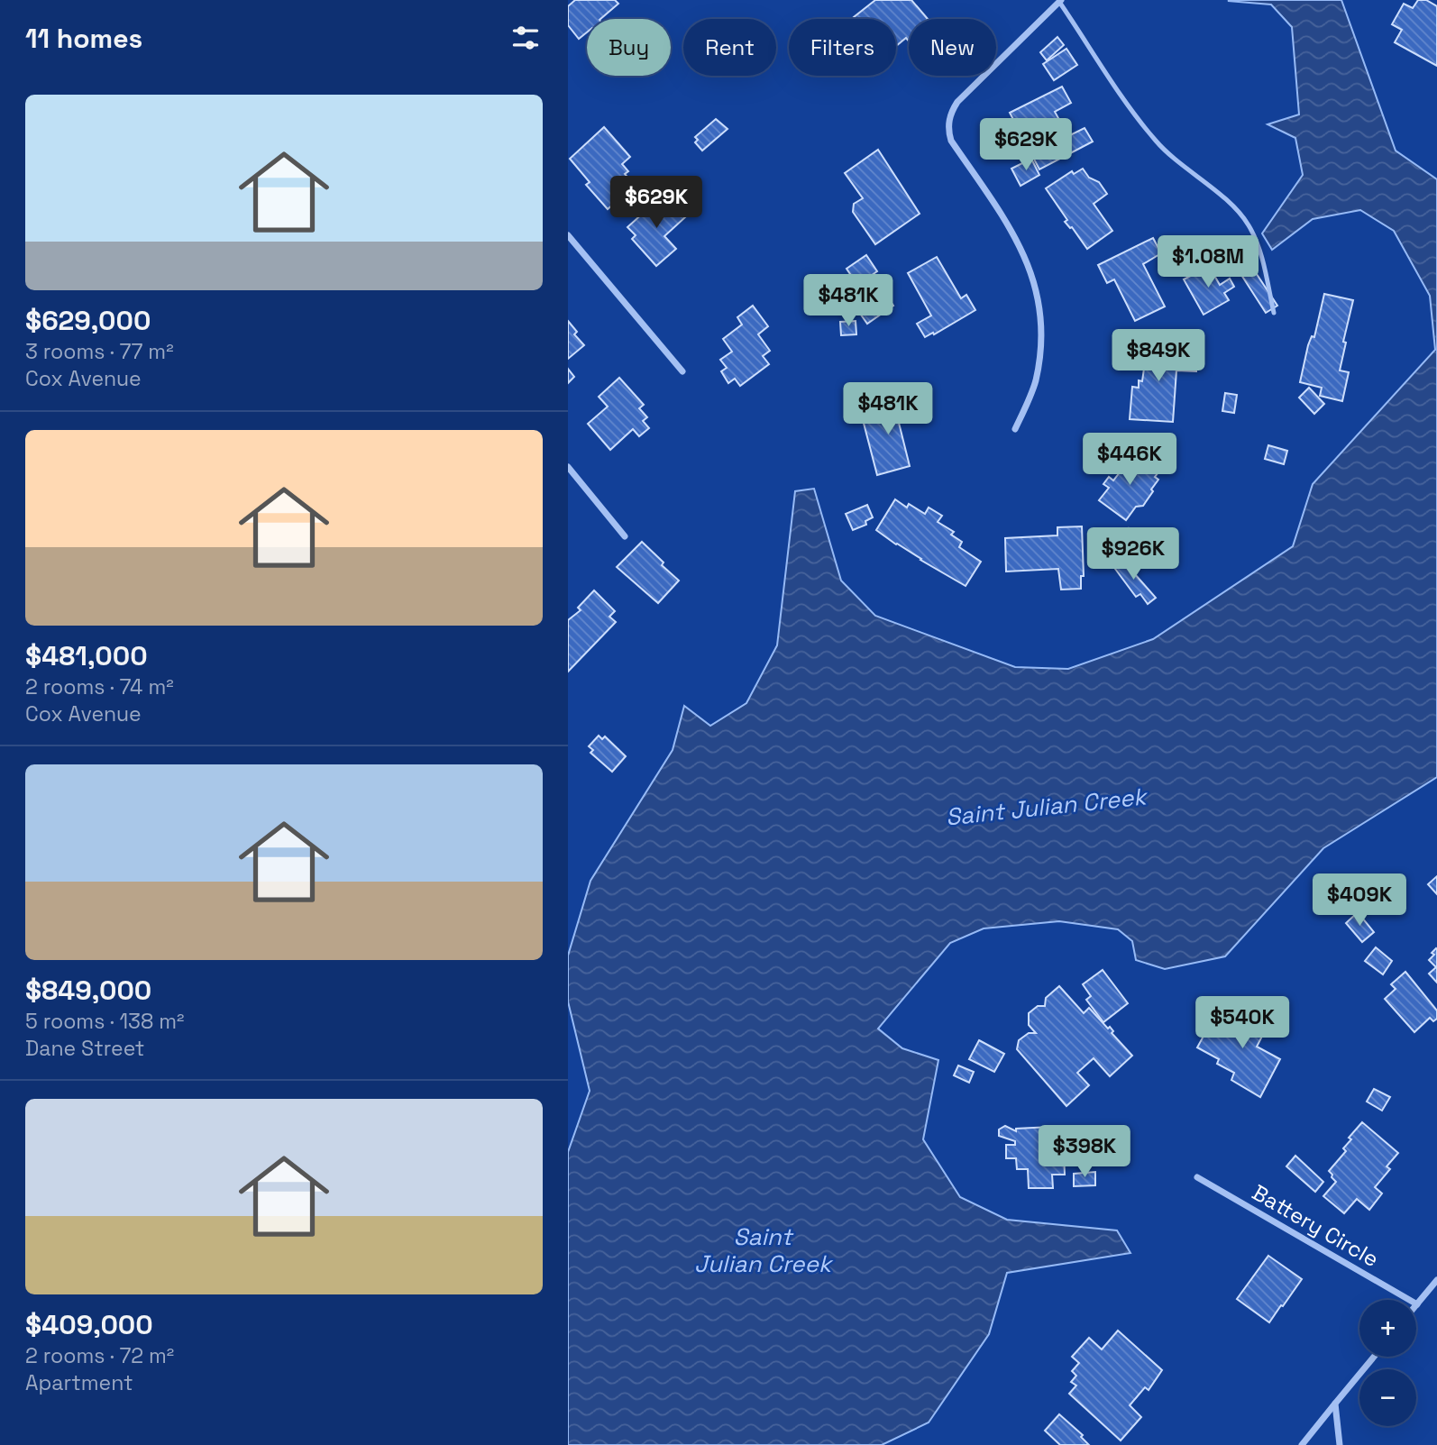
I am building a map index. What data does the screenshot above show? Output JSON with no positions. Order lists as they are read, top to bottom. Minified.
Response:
{"streets":{"street":["Battery Circle"]},"water":["Saint Julian Creek"],"page":{"heading":"11 homes","chip":["Buy","Rent","Filters","New"],"list":[{"name":"$629,000","note":"3 rooms · 77 m² · Cox Avenue"},{"name":"$481,000","note":"2 rooms · 74 m² · Cox Avenue"},{"name":"$849,000","note":"5 rooms · 138 m² · Dane Street"},{"name":"$409,000","note":"2 rooms · 72 m² · Apartment"}],"price":["$629K","$629K","$1.08M","$481K","$849K","$481K","$446K","$926K","$409K","$540K","$398K"],"map_buttons":["+","−"]}}
